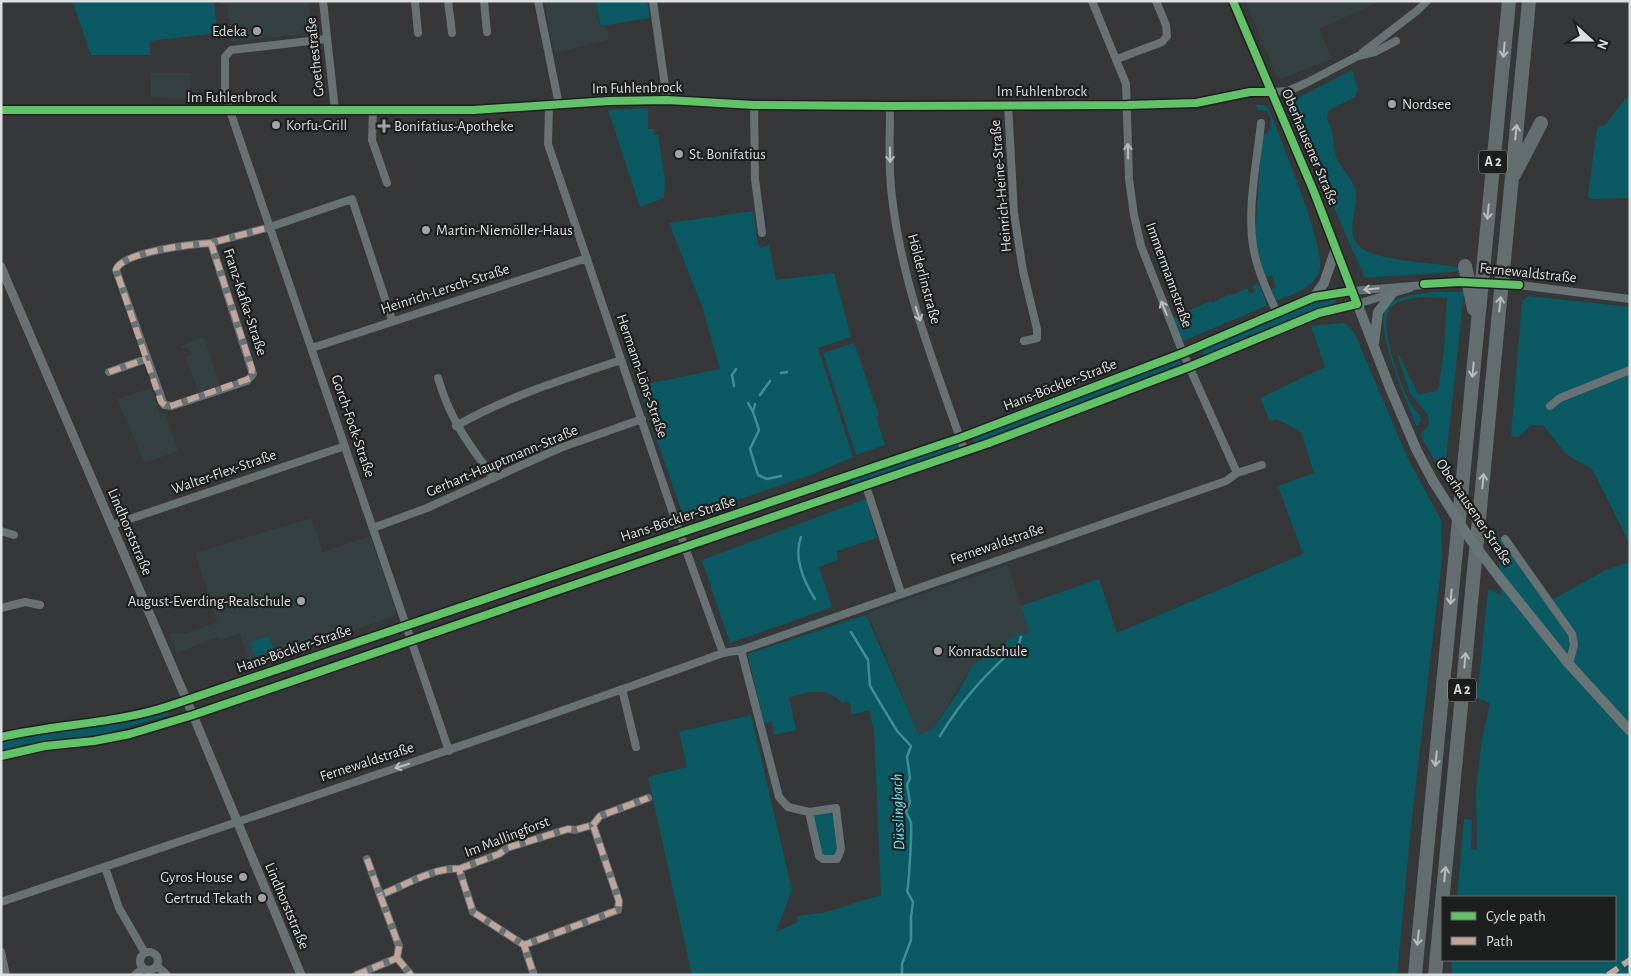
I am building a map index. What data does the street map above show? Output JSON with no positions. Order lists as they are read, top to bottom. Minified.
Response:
{"streets":{"highway":["A 2"],"main road":["Oberhausener Straße","Hans-Böckler-Straße"],"street":["Goethestraße","Im Fuhlenbrock","Heinrich-Heine-Straße","Fernewaldstraße","Immermannstraße","Hölderlinstraße","Heinrich-Lersch-Straße","Franz-Kafka-Straße","Hermann-Löns-Straße","Gorch-Fock-Straße","Gerhart-Hauptmann-Straße","Walter-Flex-Straße","Lindhorststraße","Im Mallingforst"]},"crossings":[["Goethestraße","Im Fuhlenbrock"],["Im Fuhlenbrock","Oberhausener Straße"],["Im Fuhlenbrock","Heinrich-Heine-Straße"],["Im Fuhlenbrock","Immermannstraße"],["Im Fuhlenbrock","Hölderlinstraße"],["Im Fuhlenbrock","Hermann-Löns-Straße"],["Im Fuhlenbrock","Gorch-Fock-Straße"],["Oberhausener Straße","Fernewaldstraße"],["Oberhausener Straße","Hans-Böckler-Straße"],["Fernewaldstraße","Immermannstraße"],["Fernewaldstraße","Hermann-Löns-Straße"],["Fernewaldstraße","Hans-Böckler-Straße"],["Fernewaldstraße","Gorch-Fock-Straße"],["Fernewaldstraße","Lindhorststraße"],["Immermannstraße","Hans-Böckler-Straße"],["Hölderlinstraße","Hans-Böckler-Straße"],["Heinrich-Lersch-Straße","Franz-Kafka-Straße"],["Heinrich-Lersch-Straße","Hermann-Löns-Straße"],["Heinrich-Lersch-Straße","Gorch-Fock-Straße"],["Franz-Kafka-Straße","Gorch-Fock-Straße"],["Hermann-Löns-Straße","Hans-Böckler-Straße"],["Hermann-Löns-Straße","Gerhart-Hauptmann-Straße"],["Hans-Böckler-Straße","Gorch-Fock-Straße"],["Hans-Böckler-Straße","Lindhorststraße"],["Gorch-Fock-Straße","Gerhart-Hauptmann-Straße"],["Gorch-Fock-Straße","Walter-Flex-Straße"],["Walter-Flex-Straße","Lindhorststraße"]],"one_way":["Immermannstraße","Hölderlinstraße"],"water":["Düsslingbach"],"places":{"other":["Edeka","Nordsee","Korfu-Grill","St. Bonifatius","Martin-Niemöller-Haus","August-Everding-Realschule","Konradschule","Gyros House","Gertrud Tekath"],"health":["Bonifatius-Apotheke"]},"legend":["Cycle path","Path"],"north":"right"}
